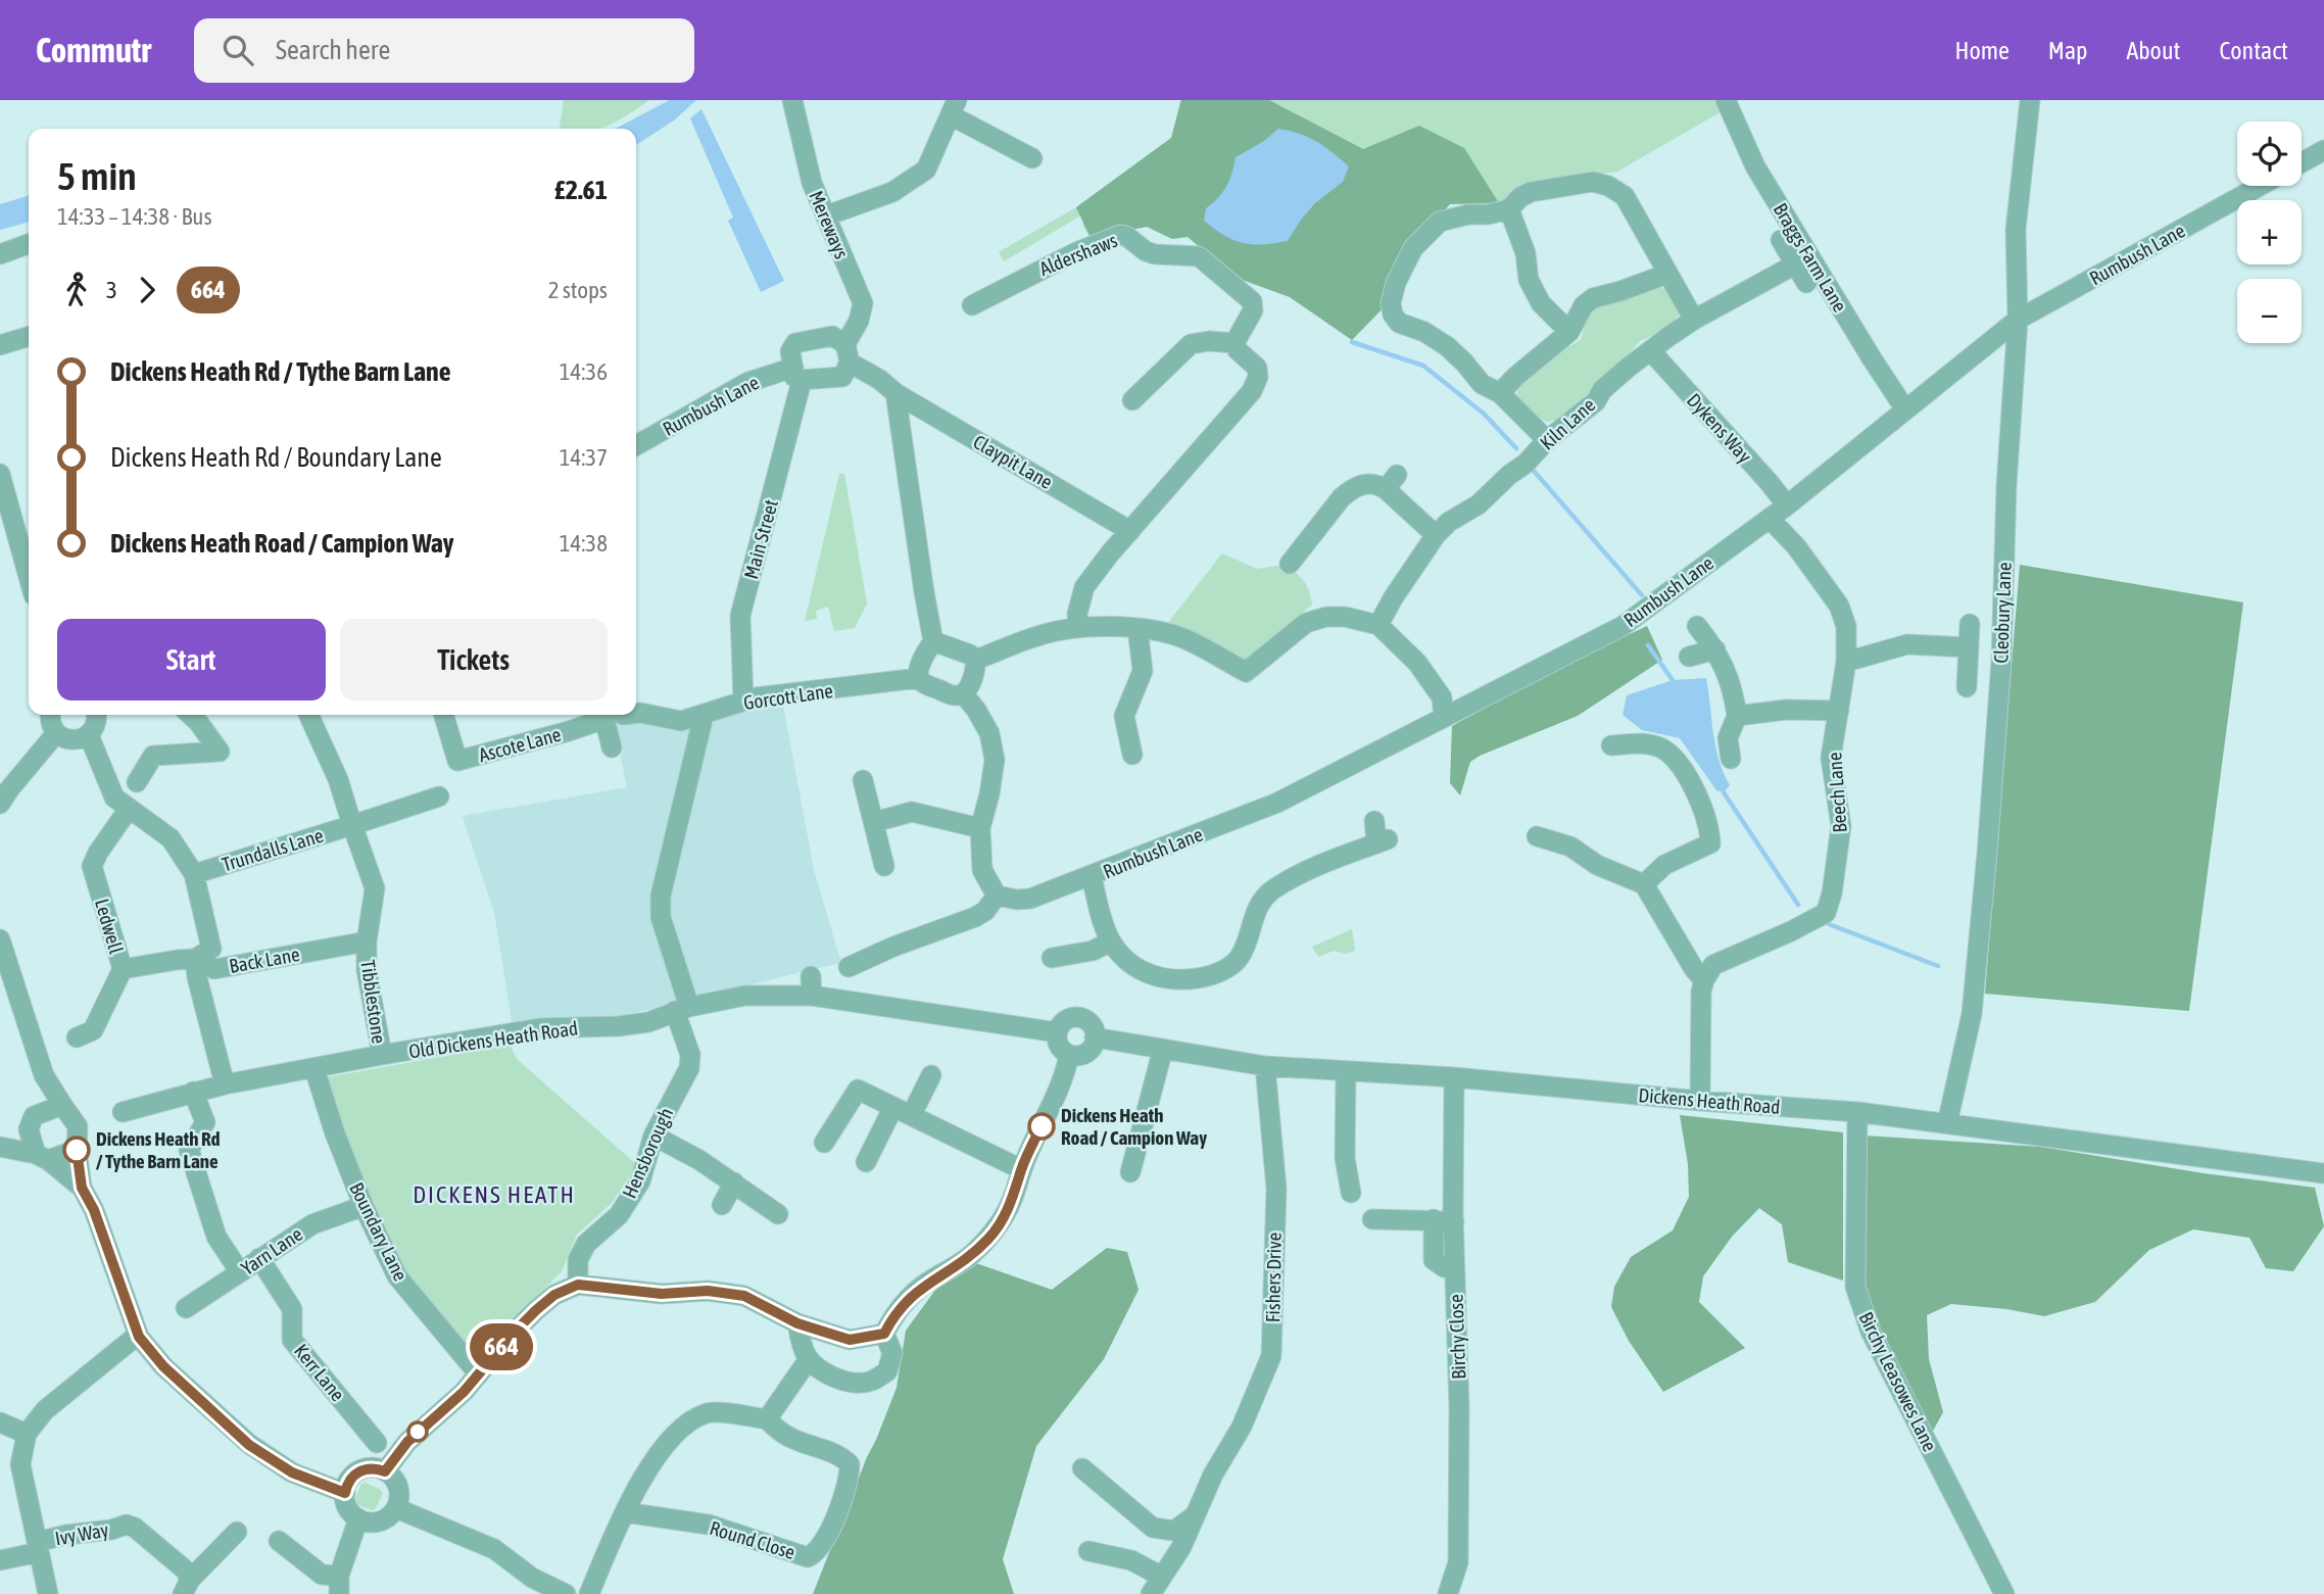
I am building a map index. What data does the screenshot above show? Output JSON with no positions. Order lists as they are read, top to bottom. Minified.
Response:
{"streets":{"street":["Mereways","Aldershaws","Rumbush Lane","Braggs Farm Lane","Kiln Lane","Dykens Way","Claypit Lane","Main Street","Cleobury Lane","Gorcott Lane","Ascote Lane","Beech Lane","Trundalls Lane","Ledwell","Back Lane","Tibblestone","Old Dickens Heath Road","Dickens Heath Road","Hensborough","Boundary Lane","Yarn Lane","Fishers Drive","Birchy Close","Kerr Lane","Birchy Leasowes Lane","Ivy Way","Round Close"]},"crossings":[["Mereways","Rumbush Lane"],["Rumbush Lane","Braggs Farm Lane"],["Rumbush Lane","Dykens Way"],["Rumbush Lane","Main Street"],["Rumbush Lane","Cleobury Lane"],["Rumbush Lane","Beech Lane"],["Kiln Lane","Dykens Way"],["Main Street","Gorcott Lane"],["Cleobury Lane","Dickens Heath Road"],["Trundalls Lane","Tibblestone"],["Ledwell","Back Lane"],["Back Lane","Tibblestone"],["Tibblestone","Old Dickens Heath Road"],["Old Dickens Heath Road","Dickens Heath Road"],["Old Dickens Heath Road","Hensborough"],["Old Dickens Heath Road","Boundary Lane"],["Dickens Heath Road","Fishers Drive"],["Dickens Heath Road","Birchy Close"],["Dickens Heath Road","Birchy Leasowes Lane"],["Boundary Lane","Yarn Lane"],["Yarn Lane","Kerr Lane"]],"districts":["DICKENS HEATH"],"places":["Dickens Heath Road / Campion Way","Dickens Heath Rd / Tythe Barn Lane"],"lines":["bus line 664"],"page":{"header":"Commutr","search":"Search here","nav":["Home","Map","About","Contact"],"on_map":"664","map_buttons":["+","−"],"heading":["5 min","14:33 – 14:38 · Bus","£2.61"],"legs":["3","664","2 stops"],"list":[{"name":"Dickens Heath Rd / Tythe Barn Lane","value":"14:36"},{"name":"Dickens Heath Rd / Boundary Lane","value":"14:37"},{"name":"Dickens Heath Road / Campion Way","value":"14:38"}],"buttons":["Start","Tickets"]}}
